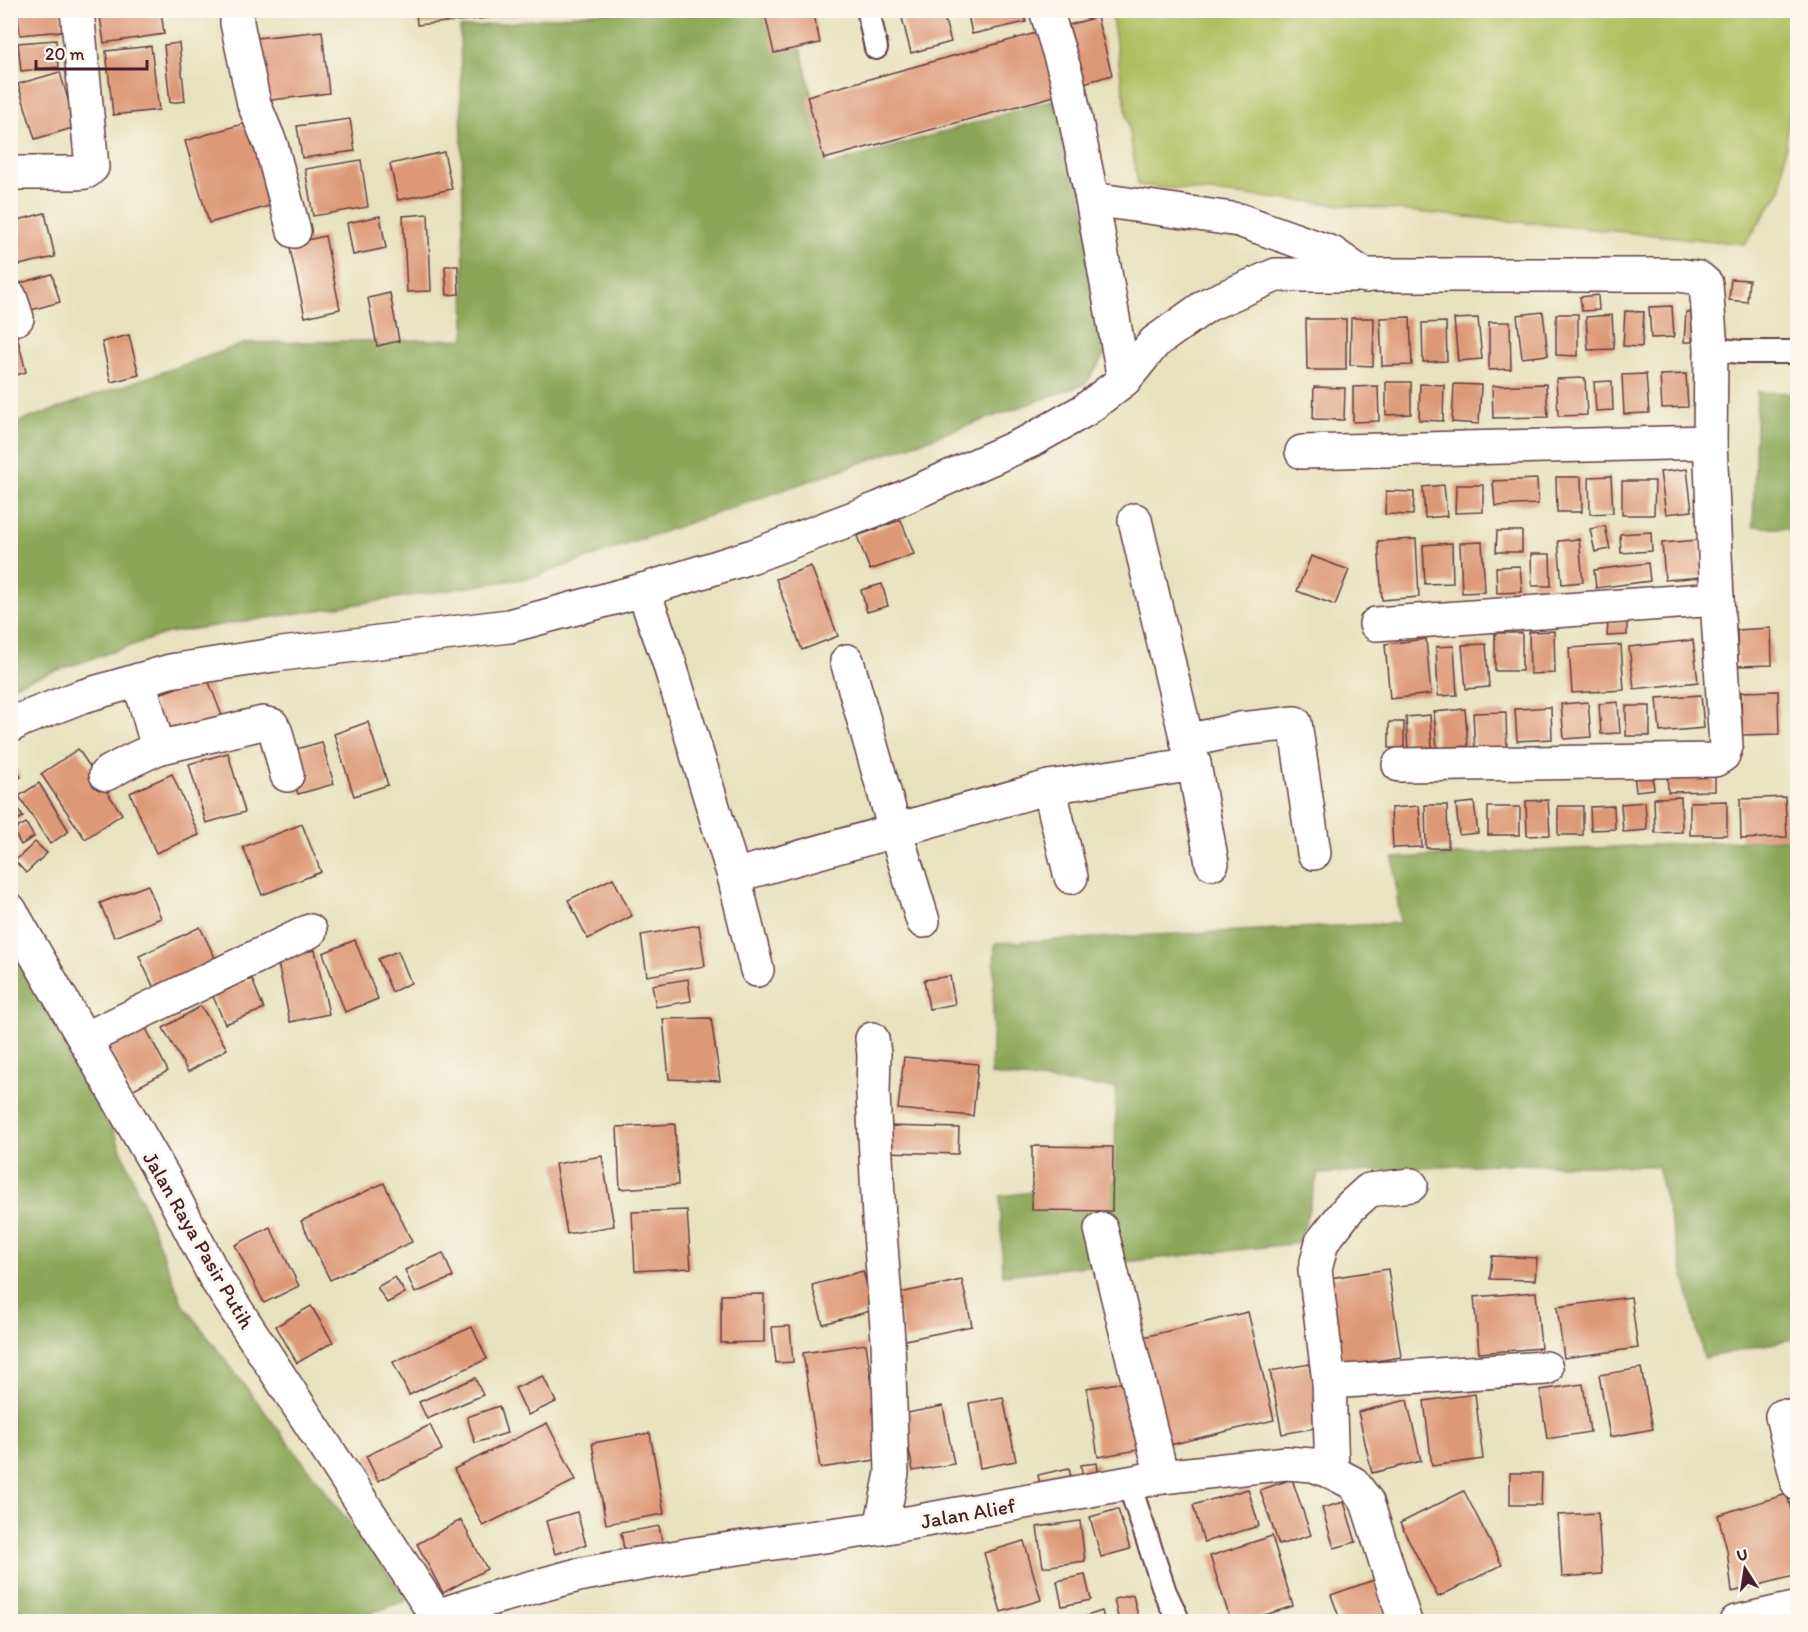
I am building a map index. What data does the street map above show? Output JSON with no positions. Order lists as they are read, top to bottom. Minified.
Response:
{"streets":{"street":["Jalan Raya Pasir Putih","Jalan Alief"]},"crossings":[["Jalan Raya Pasir Putih","Jalan Alief"]],"scale_bar":"20 m","north":"top"}
